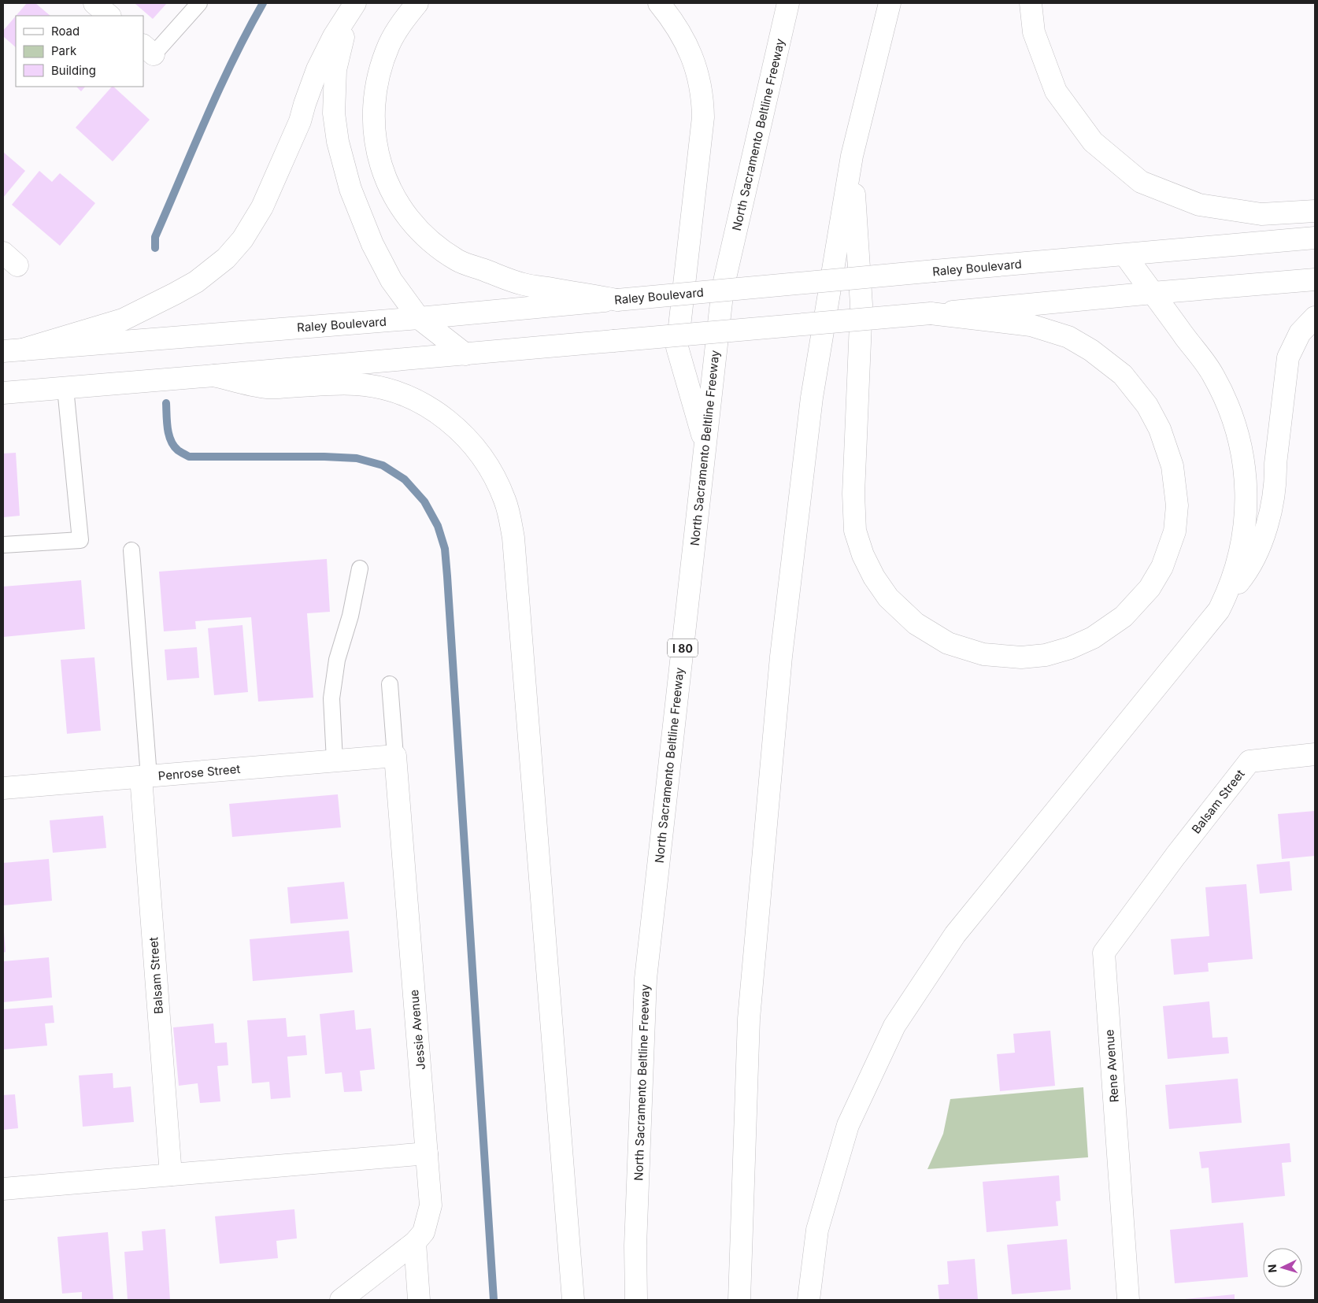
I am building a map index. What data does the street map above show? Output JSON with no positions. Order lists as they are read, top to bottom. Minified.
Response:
{"streets":{"main road":["North Sacramento Beltline Freeway","Raley Boulevard","I 80","Penrose Street","Balsam Street","Jessie Avenue","Rene Avenue"]},"crossings":[["Penrose Street","Balsam Street"],["Penrose Street","Jessie Avenue"],["Balsam Street","Rene Avenue"]],"legend":["Road","Park","Building"],"north":"left"}
